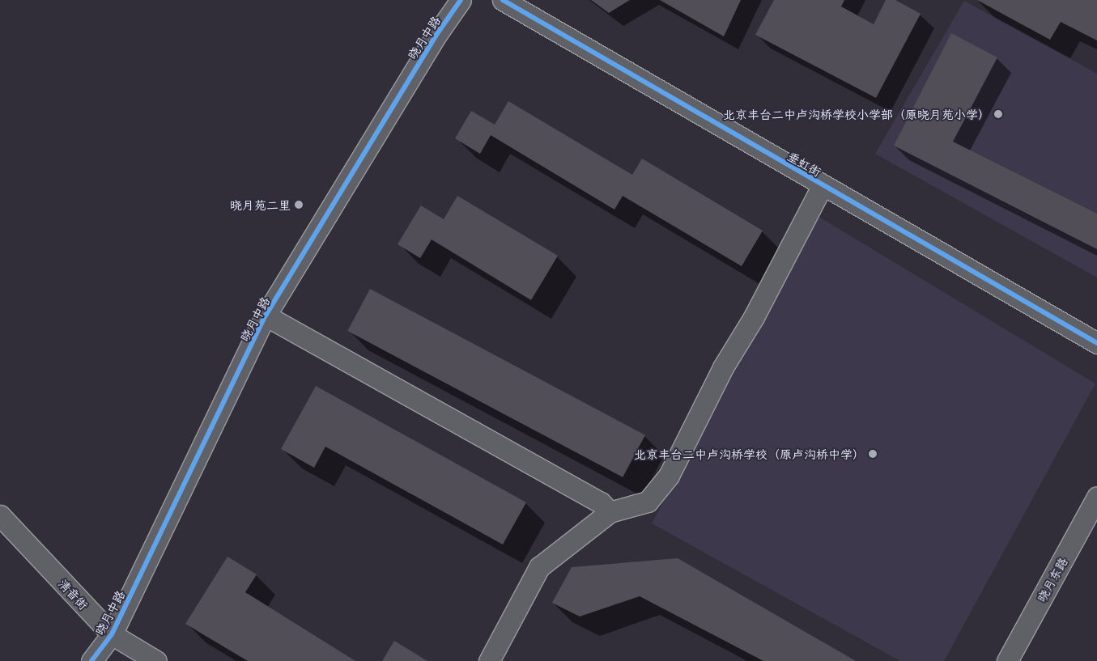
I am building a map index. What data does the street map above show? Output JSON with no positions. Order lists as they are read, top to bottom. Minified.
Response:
{"streets":{"street":["晓月中路","垂虹街","晓月东路","清音街"]},"crossings":[["晓月中路","清音街"]],"places":["北京丰台二中卢沟桥学校小学部（原晓月苑小学）","晓月苑二里","北京丰台二中卢沟桥学校（原卢沟桥中学）"]}
